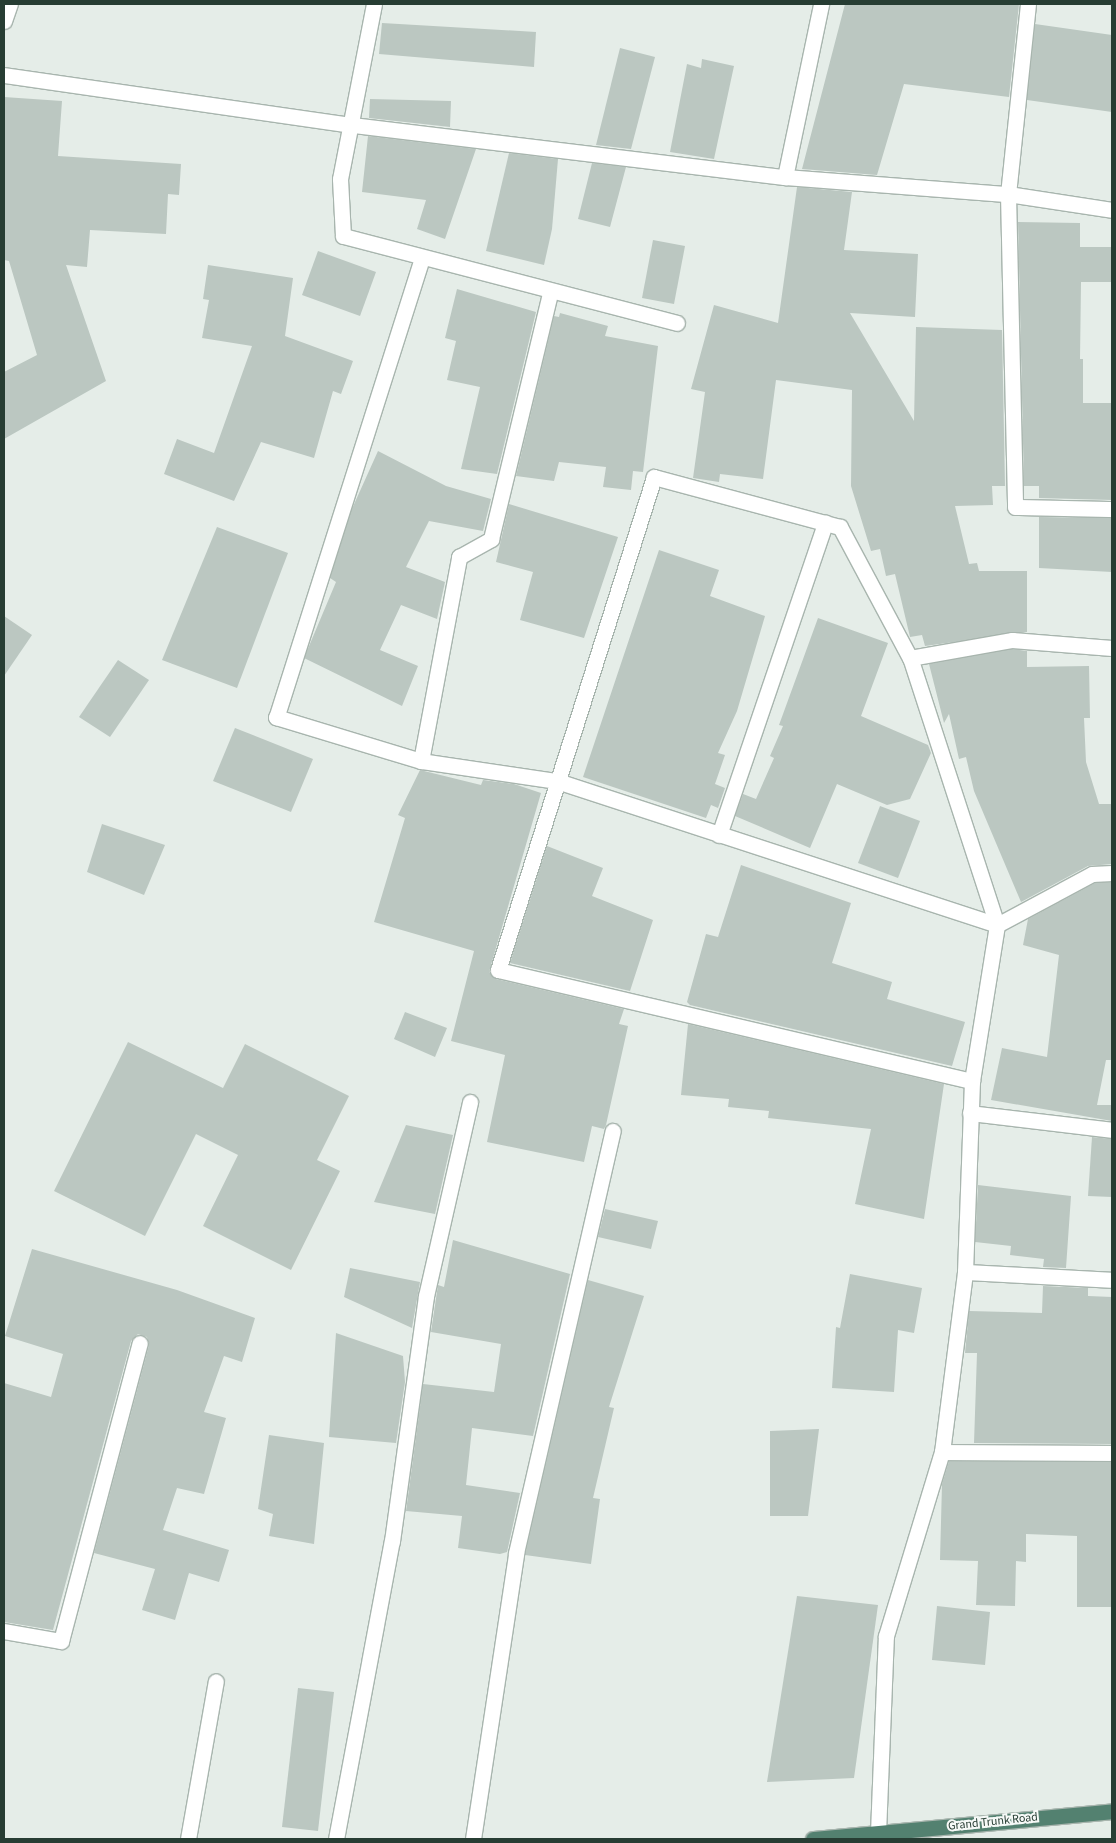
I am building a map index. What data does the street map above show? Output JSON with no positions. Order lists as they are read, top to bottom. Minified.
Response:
{"streets":{"highway":["Grand Trunk Road"]}}
